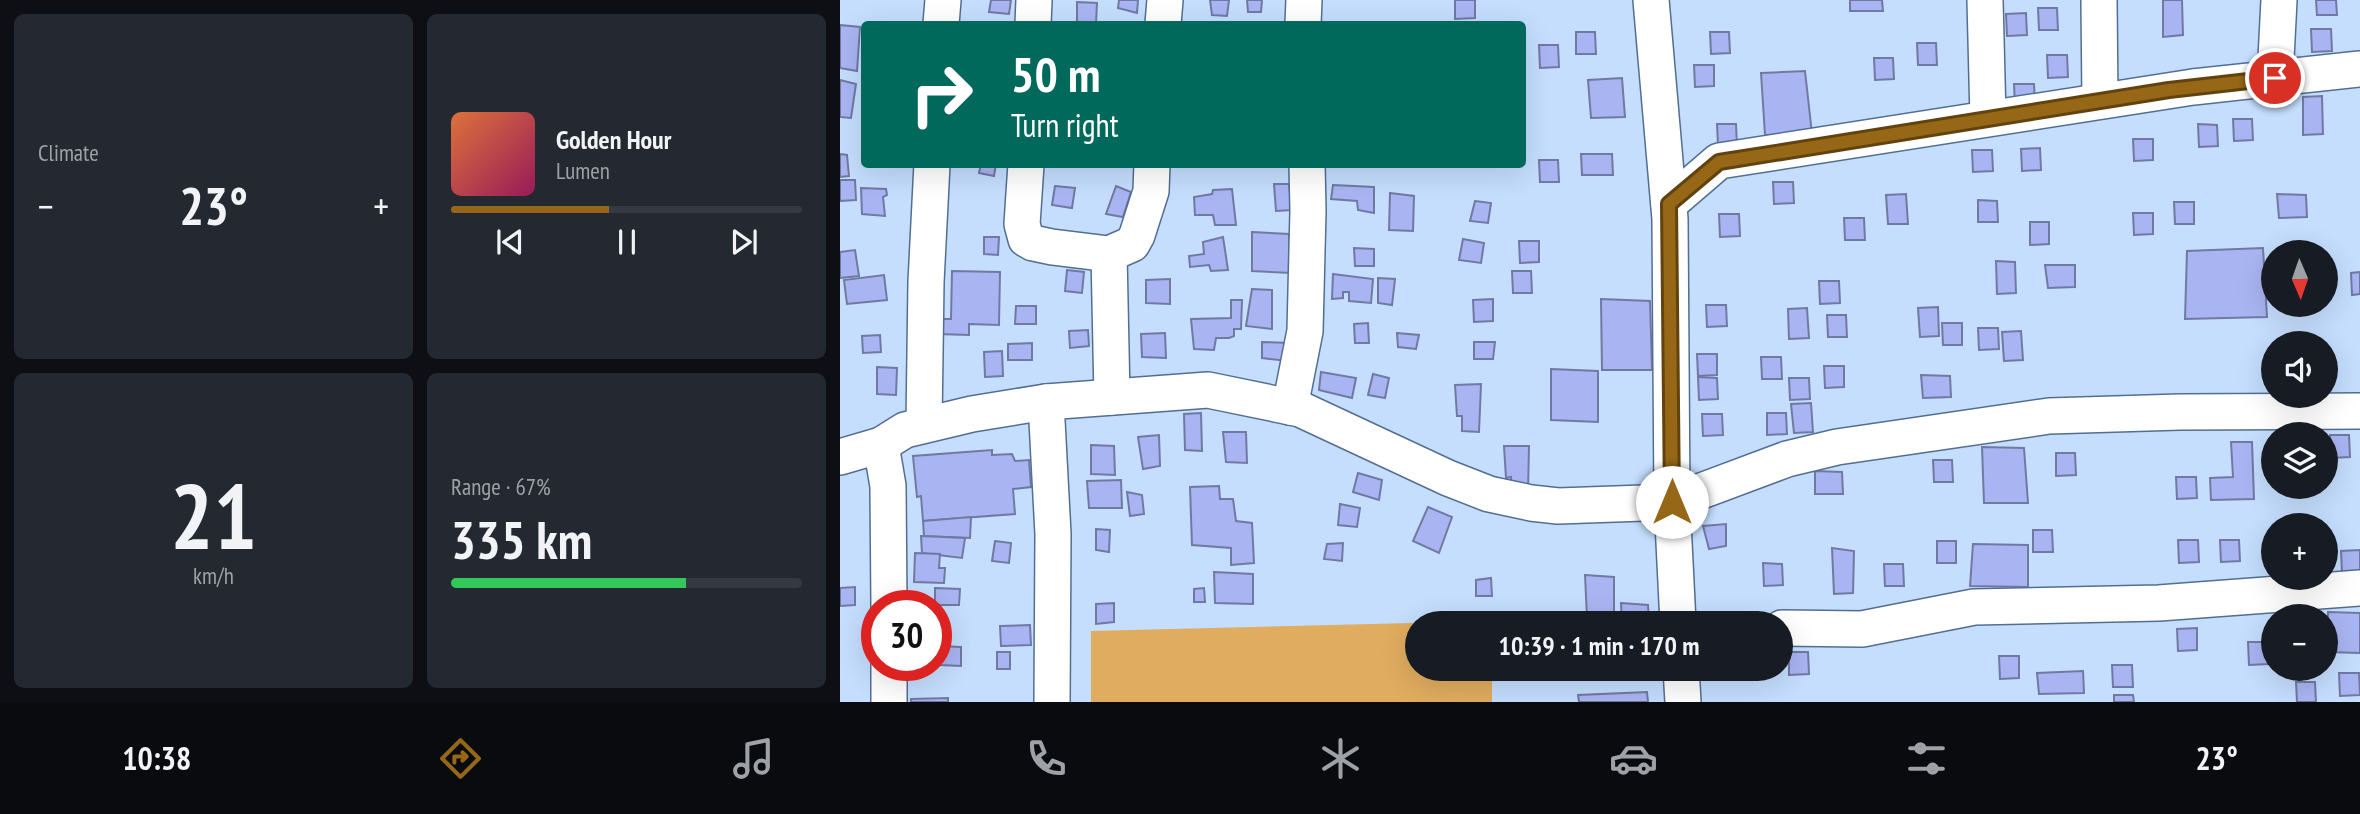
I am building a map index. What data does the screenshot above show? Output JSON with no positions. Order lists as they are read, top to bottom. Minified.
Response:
{"north":"bottom","page":{"tile":["Climate",["21","km/h"],["Range · 67%","335 km"]],"turn":["50 m","Turn right"],"song":["Golden Hour","Lumen"],"heat":["−","23°","+"],"map_buttons":["+","−"],"limit":"30","trip":"10:39 · 1 min · 170 m","tabs":["10:38","23°"]}}
